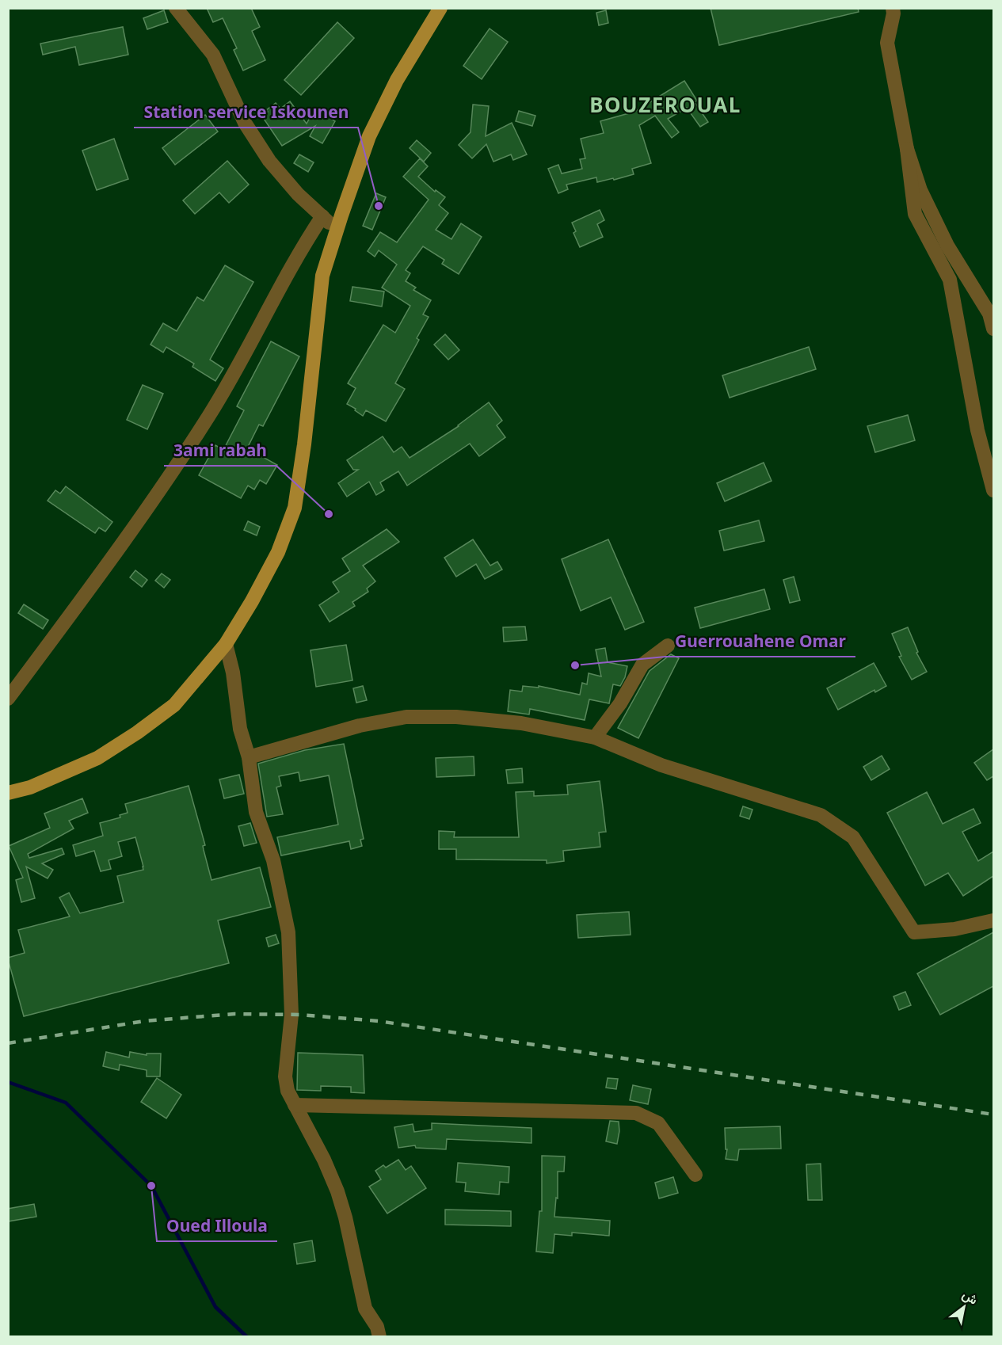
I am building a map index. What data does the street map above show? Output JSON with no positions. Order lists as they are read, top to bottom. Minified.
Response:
{"districts":["BOUZEROUAL"],"places":["Station service Iskounen","3ami rabah","Guerrouahene Omar","Oued Illoula"],"north":"top right"}
